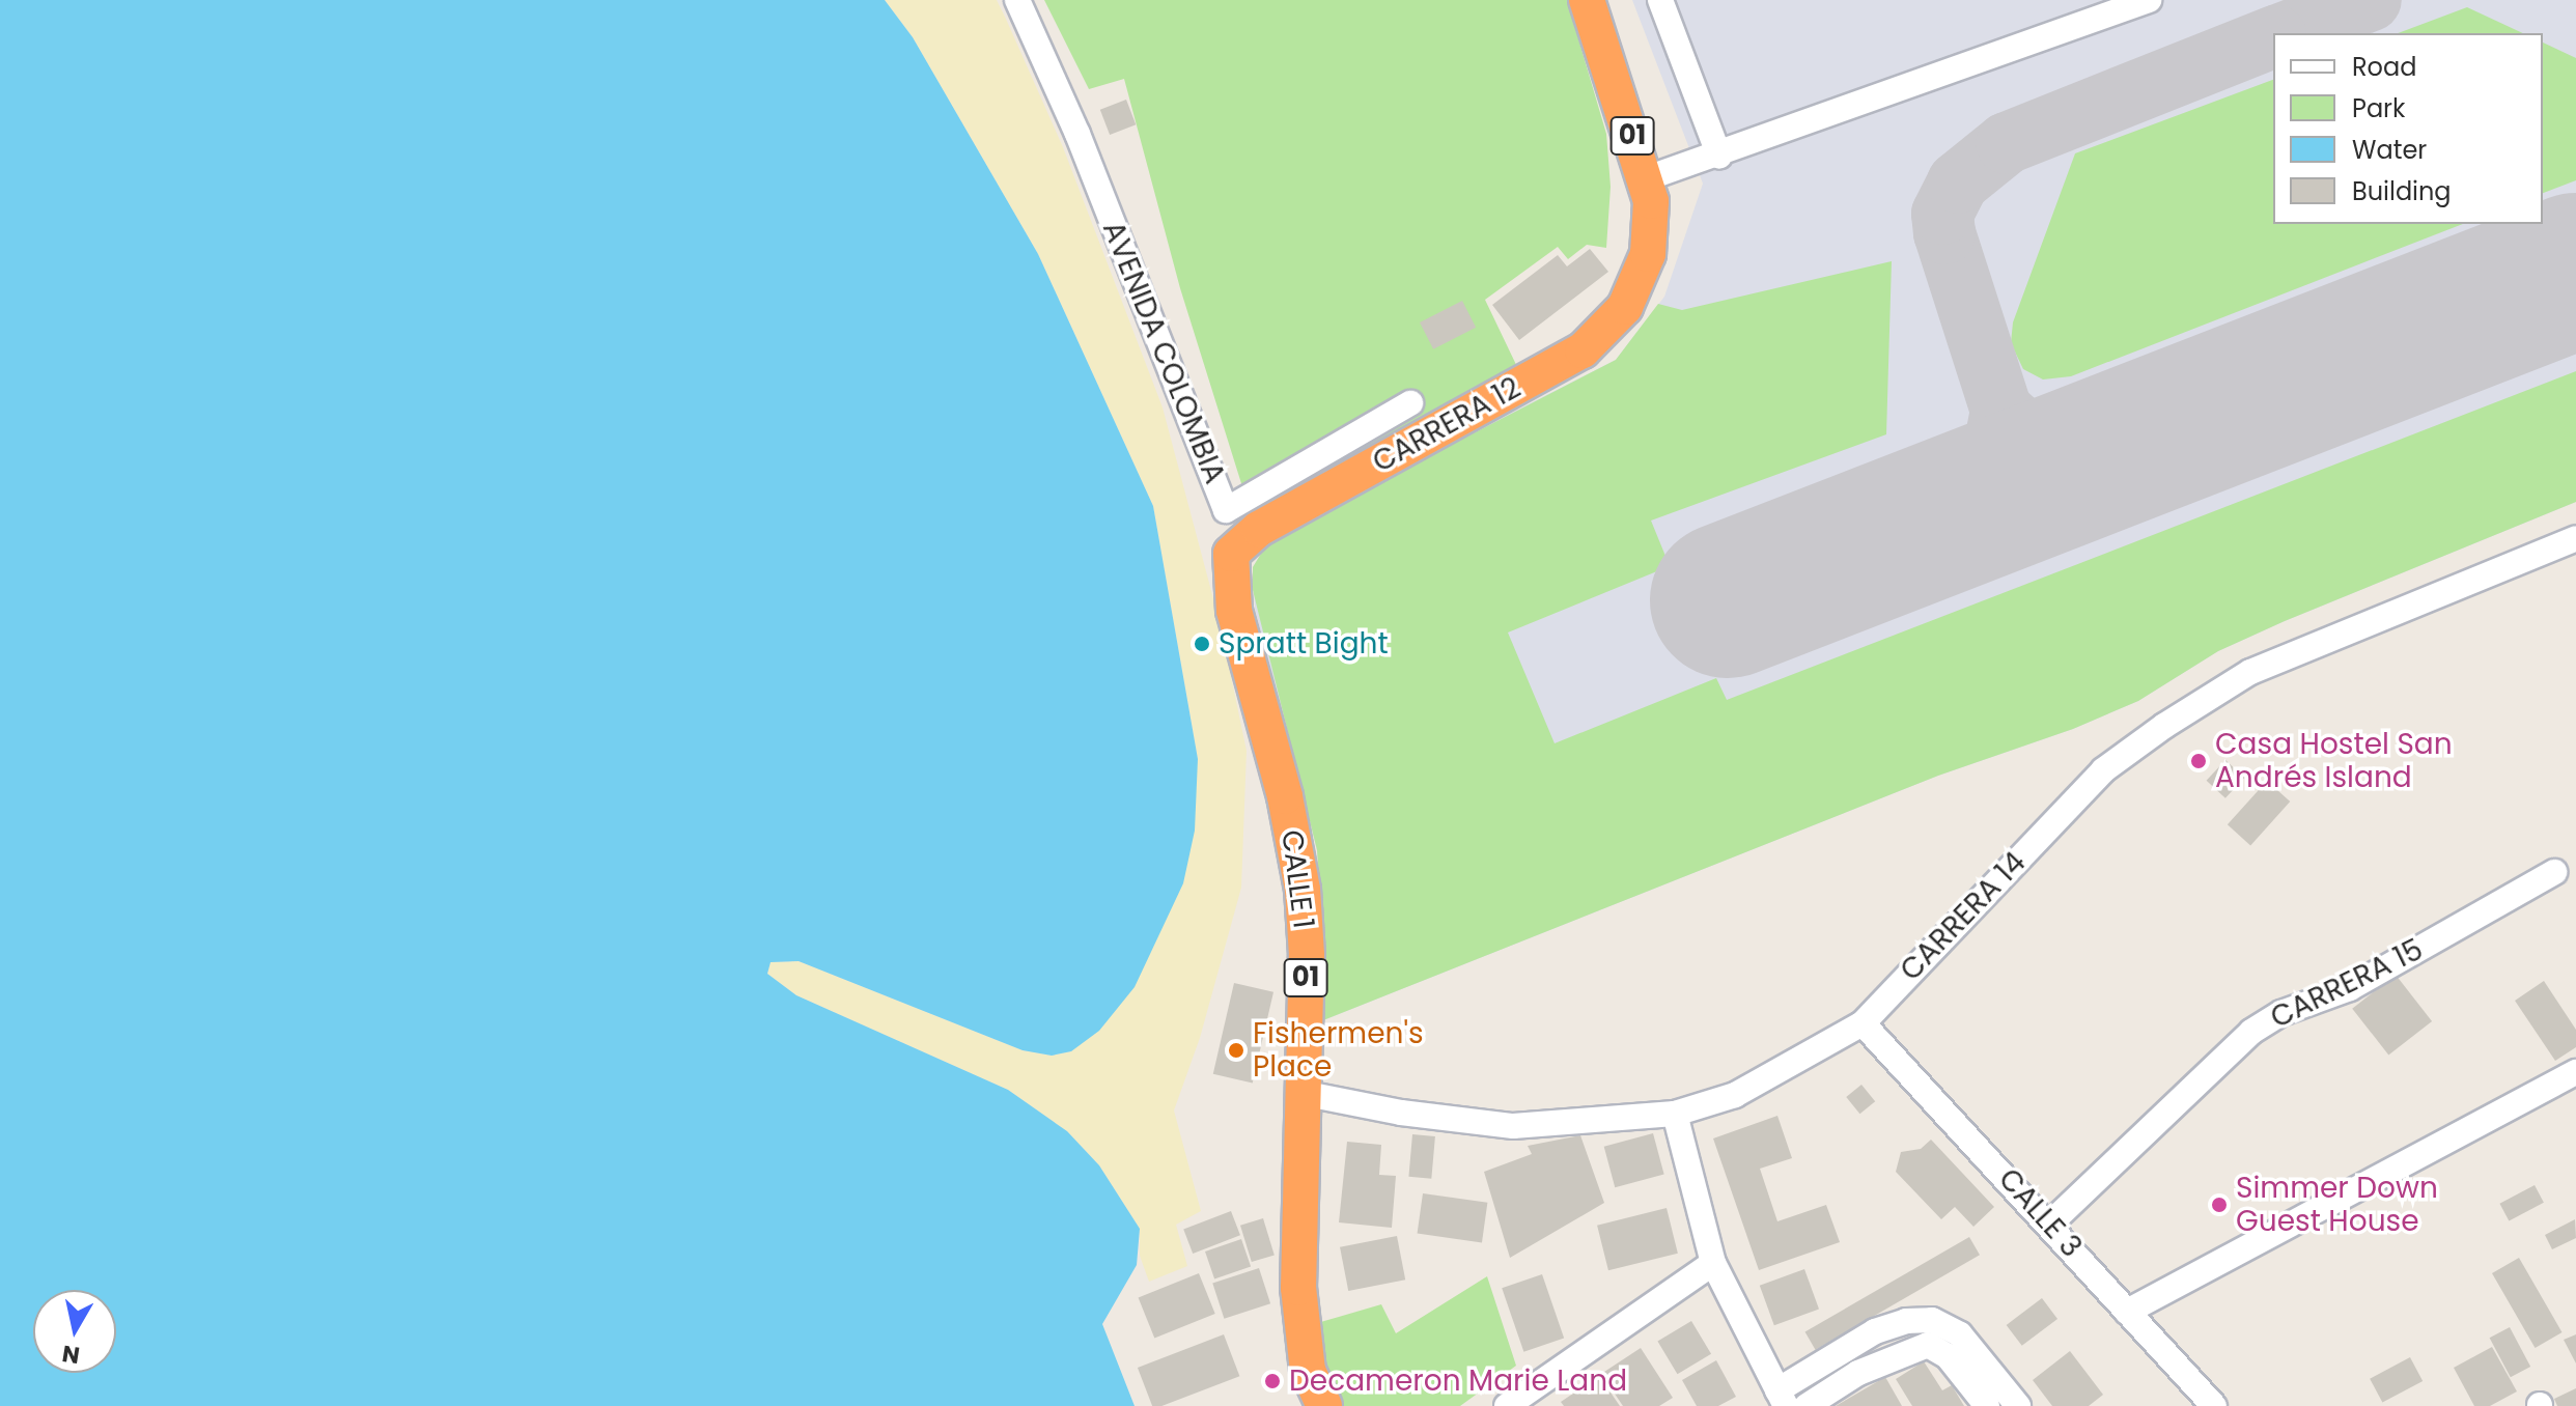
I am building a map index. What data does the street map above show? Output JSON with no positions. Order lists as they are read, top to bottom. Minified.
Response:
{"streets":{"highway":["01","CARRERA 12","CALLE 1"],"street":["AVENIDA COLOMBIA","CARRERA 14","CARRERA 15","CALLE 3"]},"crossings":[["01","CARRERA 12"],["CARRERA 12","CALLE 1"],["CALLE 1","CARRERA 14"],["CARRERA 14","CALLE 3"],["CARRERA 15","CALLE 3"]],"places":["Spratt Bight","Casa Hostel San Andrés Island","Fishermen's Place","Simmer Down Guest House","Decameron Marie Land"],"legend":["Road","Park","Water","Building"],"north":"bottom"}
